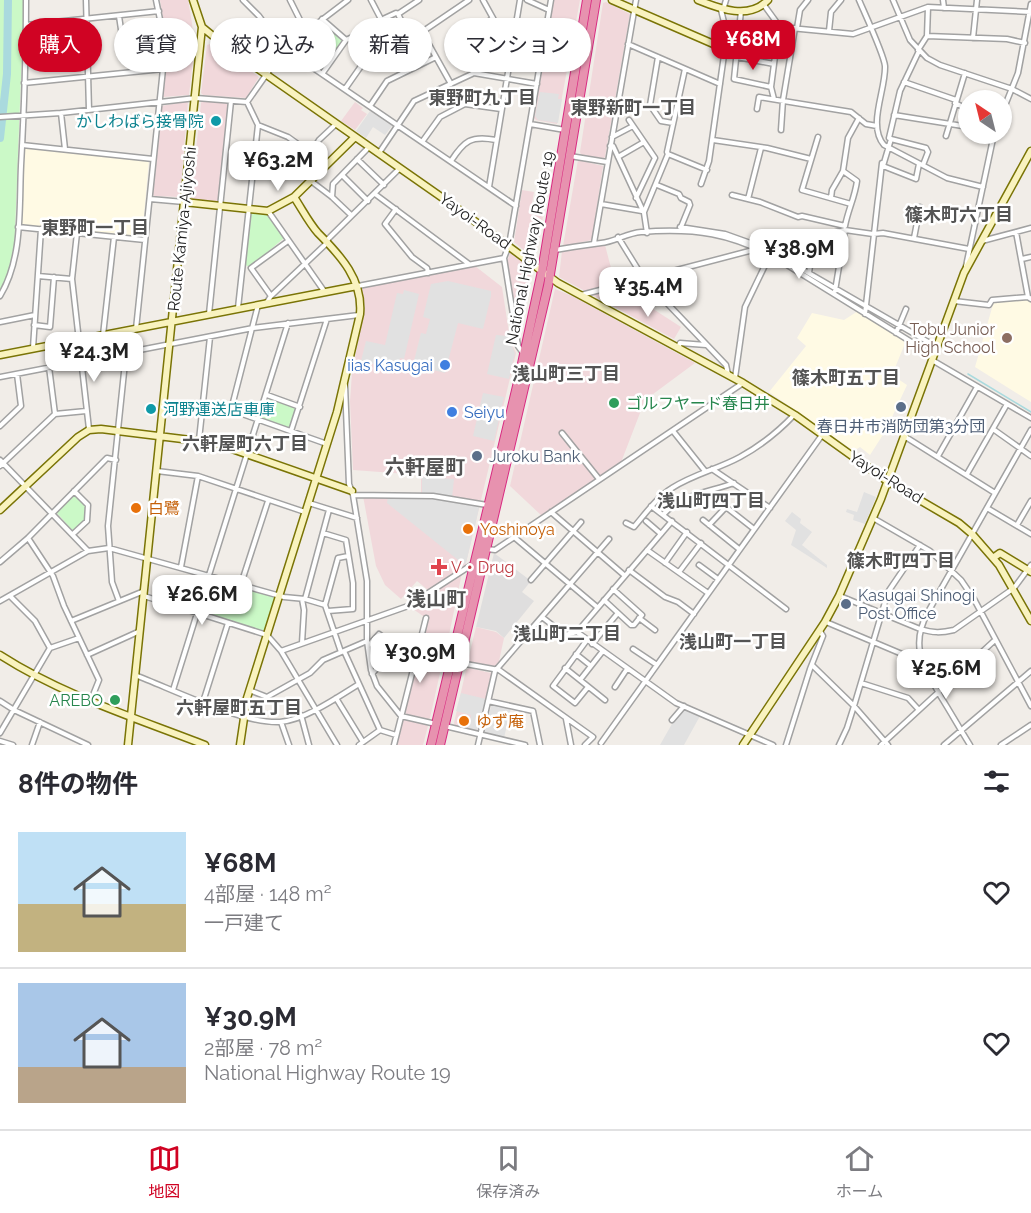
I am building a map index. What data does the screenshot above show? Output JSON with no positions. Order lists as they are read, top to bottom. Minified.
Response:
{"streets":{"highway":["National Highway Route 19"],"street":["Yayoi-Road","Route Kamiya-Ajiyoshi"]},"crossings":[["Yayoi-Road","Route Kamiya-Ajiyoshi"],["Yayoi-Road","National Highway Route 19"]],"districts":["東野町九丁目","東野新町一丁目","篠木町六丁目","東野町一丁目","浅山町三丁目","篠木町五丁目","六軒屋町六丁目","六軒屋町","浅山町四丁目","篠木町四丁目","浅山町","浅山町二丁目","浅山町一丁目","六軒屋町五丁目"],"places":{"other":["かしわばら接骨院","Tobu Junior High School","iias Kasugai","ゴルフヤード春日井","春日井市消防団第3分団","河野運送店車庫","Seiyu","Juroku Bank","白鷺","Yoshinoya","Kasugai Shinogi Post Office","AREBO","ゆず庵"],"health":["V・Drug"]},"north":"top left","page":{"chip":["購入","賃貸","絞り込み","新着","マンション"],"price":["¥68M","¥63.2M","¥38.9M","¥35.4M","¥24.3M","¥26.6M","¥30.9M","¥25.6M"],"heading":"8件の物件","list":[{"name":"¥68M","note":"4部屋 · 148 m² · 一戸建て"},{"name":"¥30.9M","note":"2部屋 · 78 m² · National Highway Route 19"}],"tabs":["地図","保存済み","ホーム"]}}
